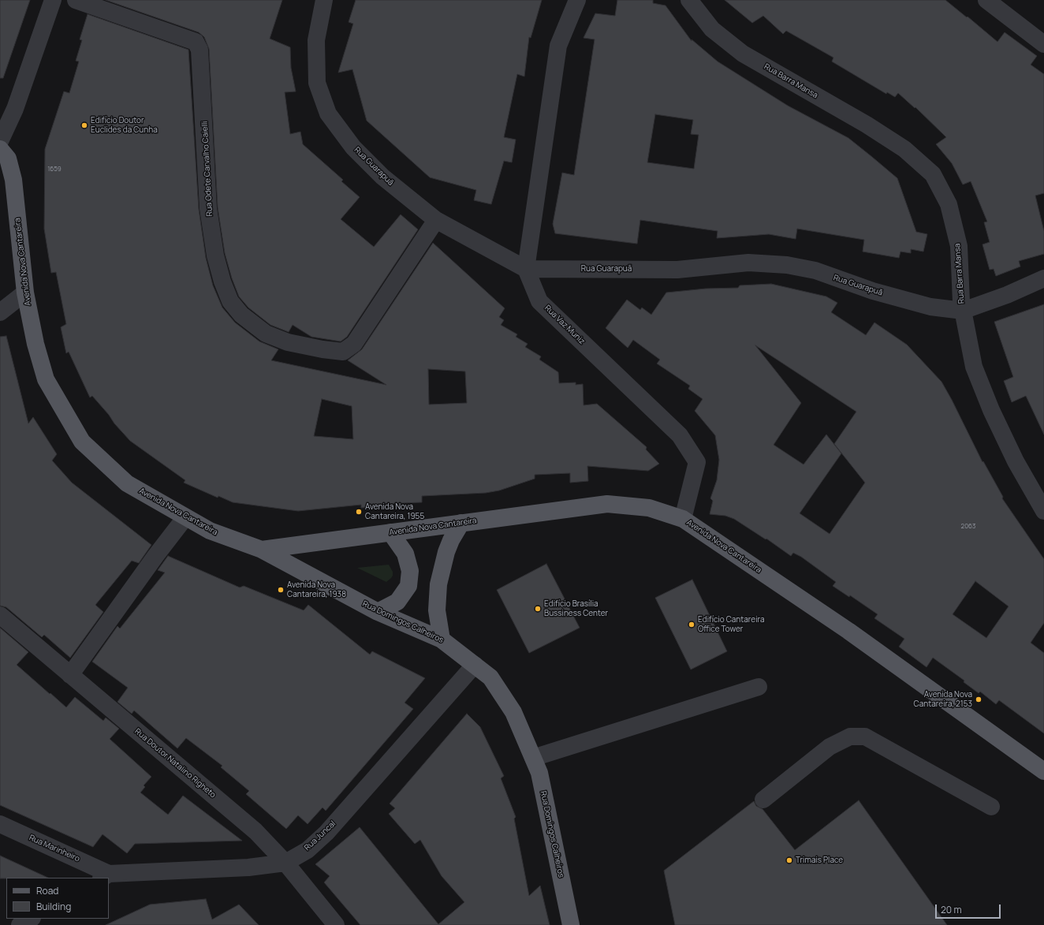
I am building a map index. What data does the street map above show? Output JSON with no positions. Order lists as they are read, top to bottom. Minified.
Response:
{"streets":{"main road":["Avenida Nova Cantareira","Rua Domingos Calheiros"],"street":["Rua Barra Mansa","Rua Guarapuã","Rua Odete Carvalho Caielli","Rua Vaz Muniz","Rua Doutor Natalino Righeto","Rua Juncal","Rua Marinheiro"]},"crossings":[["Rua Barra Mansa","Rua Guarapuã"],["Rua Guarapuã","Rua Odete Carvalho Caielli"],["Rua Guarapuã","Rua Vaz Muniz"],["Avenida Nova Cantareira","Rua Vaz Muniz"],["Avenida Nova Cantareira","Rua Domingos Calheiros"],["Rua Domingos Calheiros","Rua Juncal"],["Rua Doutor Natalino Righeto","Rua Juncal"],["Rua Juncal","Rua Marinheiro"]],"places":["Edifício Doutor Euclides da Cunha","Avenida Nova Cantareira, 1955","Avenida Nova Cantareira, 1938","Edifício Brasília Bussiness Center","Edifício Cantareira Office Tower","Avenida Nova Cantareira, 2153","Trimais Place"],"house_numbers":["1659","2063"],"legend":["Road","Building"],"scale_bar":"20 m"}
